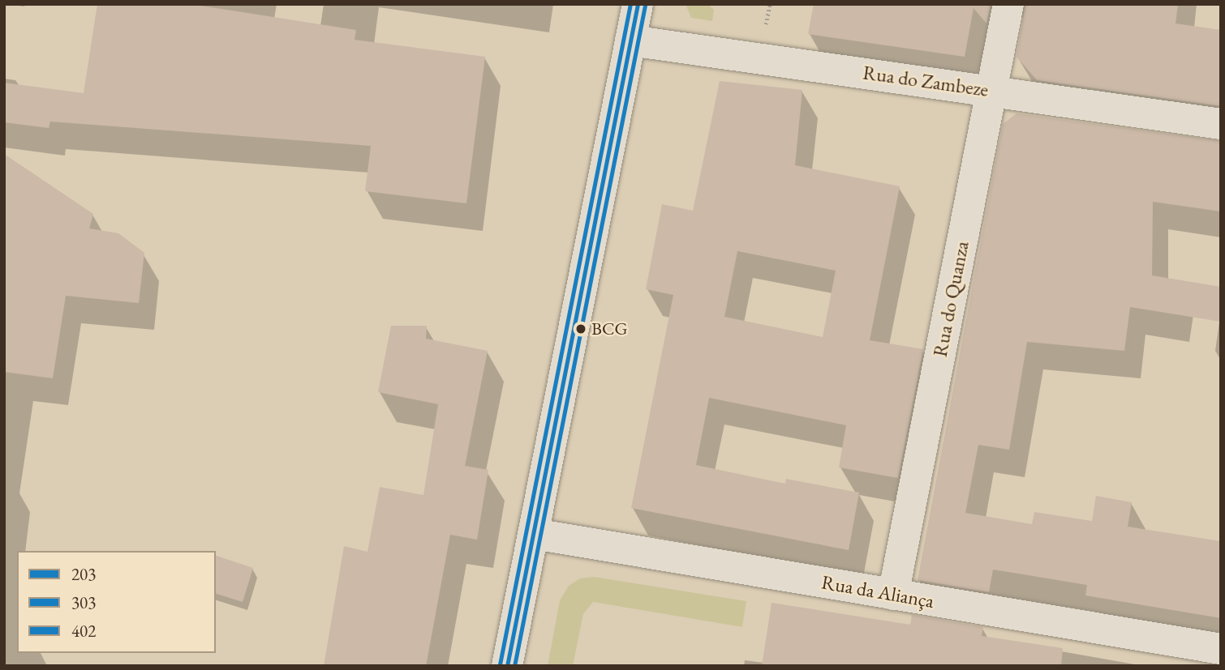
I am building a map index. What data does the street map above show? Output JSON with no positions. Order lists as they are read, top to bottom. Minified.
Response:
{"streets":{"street":["Rua do Zambeze","Rua do Quanza","Rua da Aliança"]},"crossings":[["Rua do Zambeze","Rua do Quanza"],["Rua do Quanza","Rua da Aliança"]],"places":["BCG"],"lines":["transit line 203","transit line 402","transit line 303"],"legend":["203","303","402"]}
